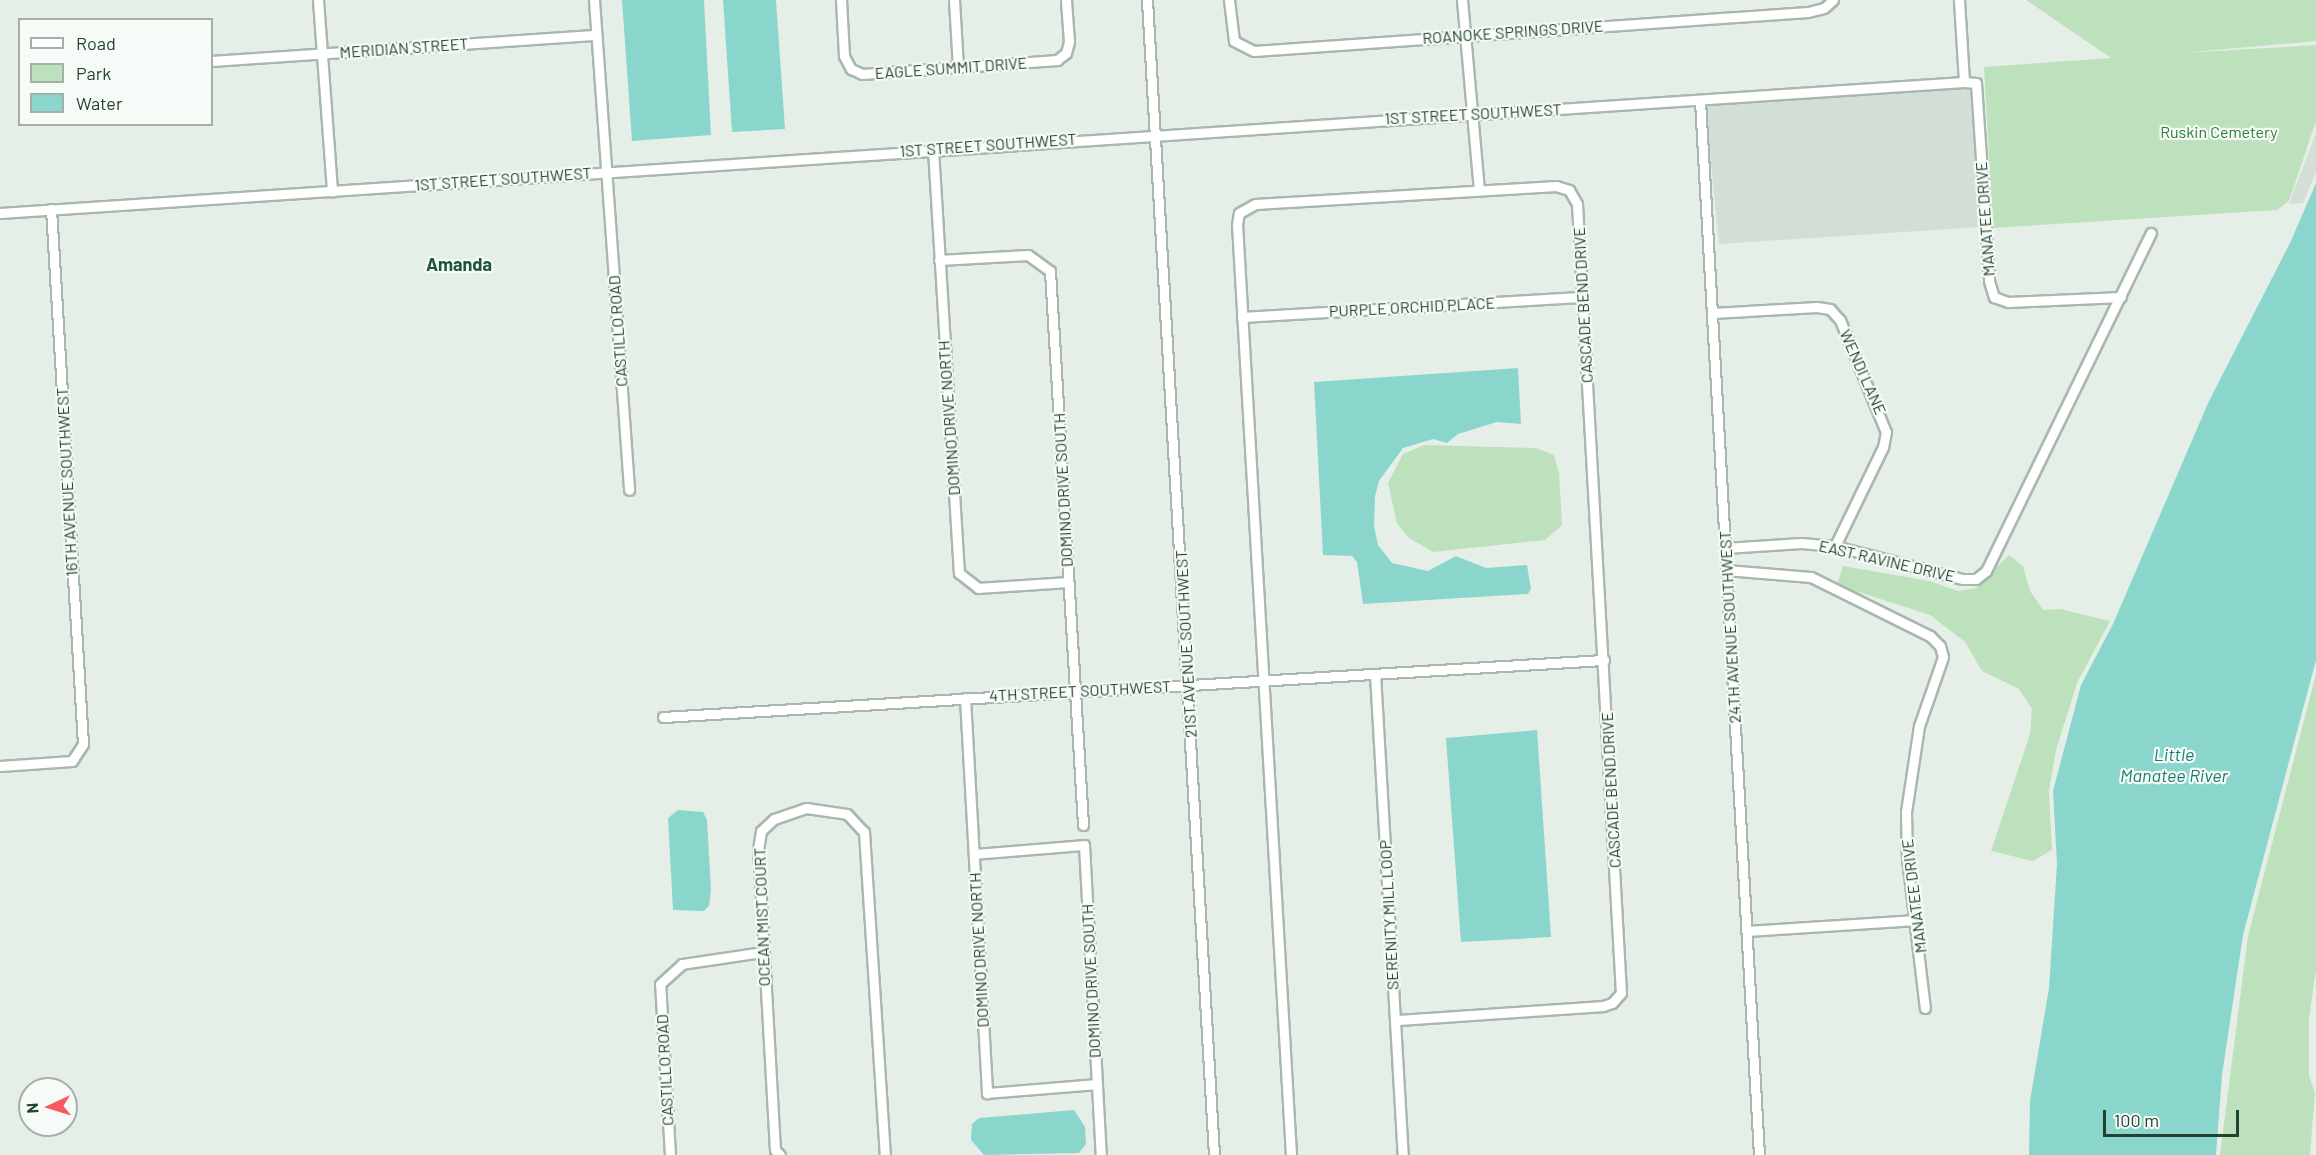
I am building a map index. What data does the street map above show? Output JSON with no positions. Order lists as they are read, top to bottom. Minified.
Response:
{"streets":{"street":["ROANOKE SPRINGS DRIVE","MERIDIAN STREET","EAGLE SUMMIT DRIVE","1ST STREET SOUTHWEST","MANATEE DRIVE","CASCADE BEND DRIVE","PURPLE ORCHID PLACE","CASTILLO ROAD","WENDI LANE","DOMINO DRIVE NORTH","16TH AVENUE SOUTHWEST","DOMINO DRIVE SOUTH","EAST RAVINE DRIVE","24TH AVENUE SOUTHWEST","21ST AVENUE SOUTHWEST","4TH STREET SOUTHWEST","SERENITY MILL LOOP","OCEAN MIST COURT"]},"crossings":[["MERIDIAN STREET","CASTILLO ROAD"],["1ST STREET SOUTHWEST","MANATEE DRIVE"],["1ST STREET SOUTHWEST","CASTILLO ROAD"],["1ST STREET SOUTHWEST","DOMINO DRIVE NORTH"],["1ST STREET SOUTHWEST","16TH AVENUE SOUTHWEST"],["1ST STREET SOUTHWEST","24TH AVENUE SOUTHWEST"],["1ST STREET SOUTHWEST","21ST AVENUE SOUTHWEST"],["MANATEE DRIVE","EAST RAVINE DRIVE"],["MANATEE DRIVE","24TH AVENUE SOUTHWEST"],["CASCADE BEND DRIVE","PURPLE ORCHID PLACE"],["CASCADE BEND DRIVE","4TH STREET SOUTHWEST"],["CASCADE BEND DRIVE","SERENITY MILL LOOP"],["CASTILLO ROAD","OCEAN MIST COURT"],["WENDI LANE","EAST RAVINE DRIVE"],["WENDI LANE","24TH AVENUE SOUTHWEST"],["DOMINO DRIVE NORTH","DOMINO DRIVE SOUTH"],["DOMINO DRIVE NORTH","4TH STREET SOUTHWEST"],["DOMINO DRIVE SOUTH","4TH STREET SOUTHWEST"],["EAST RAVINE DRIVE","24TH AVENUE SOUTHWEST"],["21ST AVENUE SOUTHWEST","4TH STREET SOUTHWEST"],["4TH STREET SOUTHWEST","SERENITY MILL LOOP"]],"districts":["Amanda"],"water":["Little Manatee River"],"parks":["Ruskin Cemetery"],"legend":["Road","Park","Water"],"scale_bar":"100 m","north":"left"}
